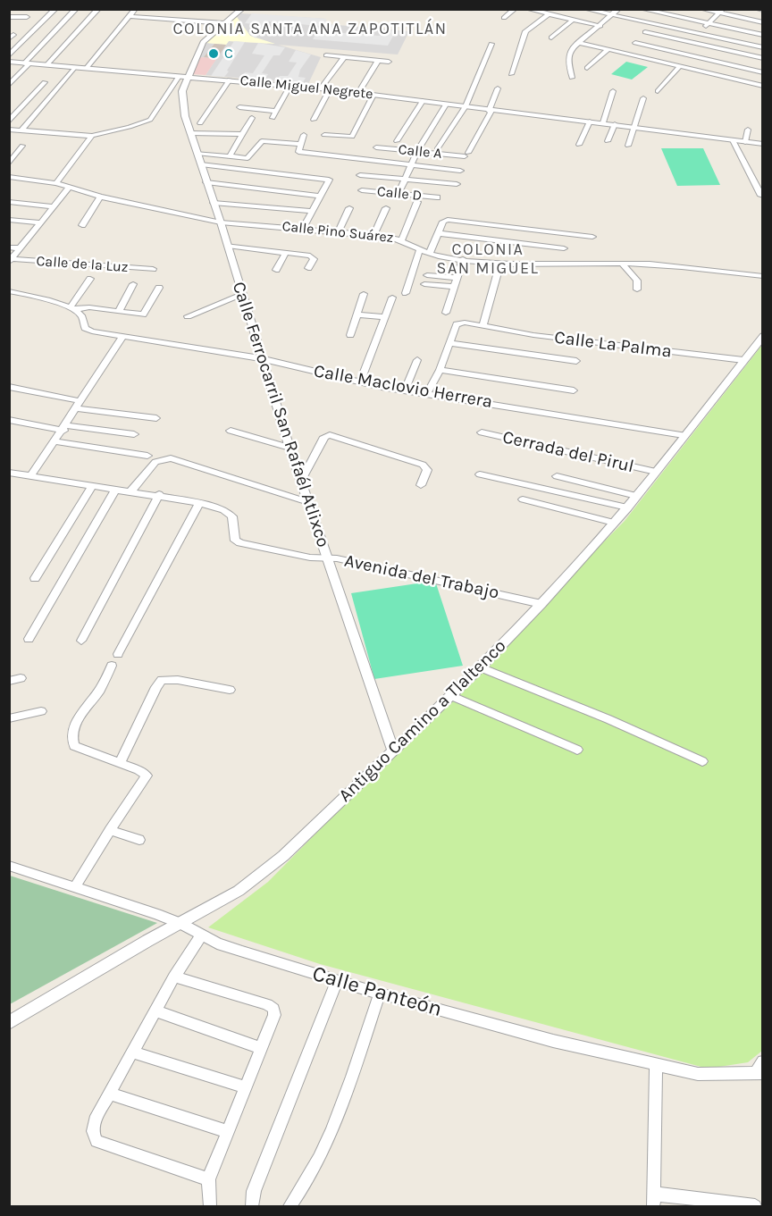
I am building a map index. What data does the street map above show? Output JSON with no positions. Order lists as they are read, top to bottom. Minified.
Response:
{"streets":{"street":["Calle Miguel Negrete","Calle A","Calle D","Calle Pino Suárez","Calle de la Luz","Calle La Palma","Calle Maclovio Herrera","Calle Ferrocarril San Rafaél Atlixco","Cerrada del Pirul","Avenida del Trabajo","Antiguo Camino a Tlaltenco","Calle Panteón"]},"crossings":[["Calle Miguel Negrete","Calle A"],["Calle Miguel Negrete","Calle Ferrocarril San Rafaél Atlixco"],["Calle Pino Suárez","Calle Ferrocarril San Rafaél Atlixco"],["Calle La Palma","Antiguo Camino a Tlaltenco"],["Calle Maclovio Herrera","Calle Ferrocarril San Rafaél Atlixco"],["Calle Maclovio Herrera","Antiguo Camino a Tlaltenco"],["Calle Ferrocarril San Rafaél Atlixco","Avenida del Trabajo"],["Calle Ferrocarril San Rafaél Atlixco","Antiguo Camino a Tlaltenco"],["Cerrada del Pirul","Antiguo Camino a Tlaltenco"],["Avenida del Trabajo","Antiguo Camino a Tlaltenco"],["Antiguo Camino a Tlaltenco","Calle Panteón"]],"districts":["COLONIA SANTA ANA ZAPOTITLÁN","COLONIA SAN MIGUEL"],"places":["C"]}
